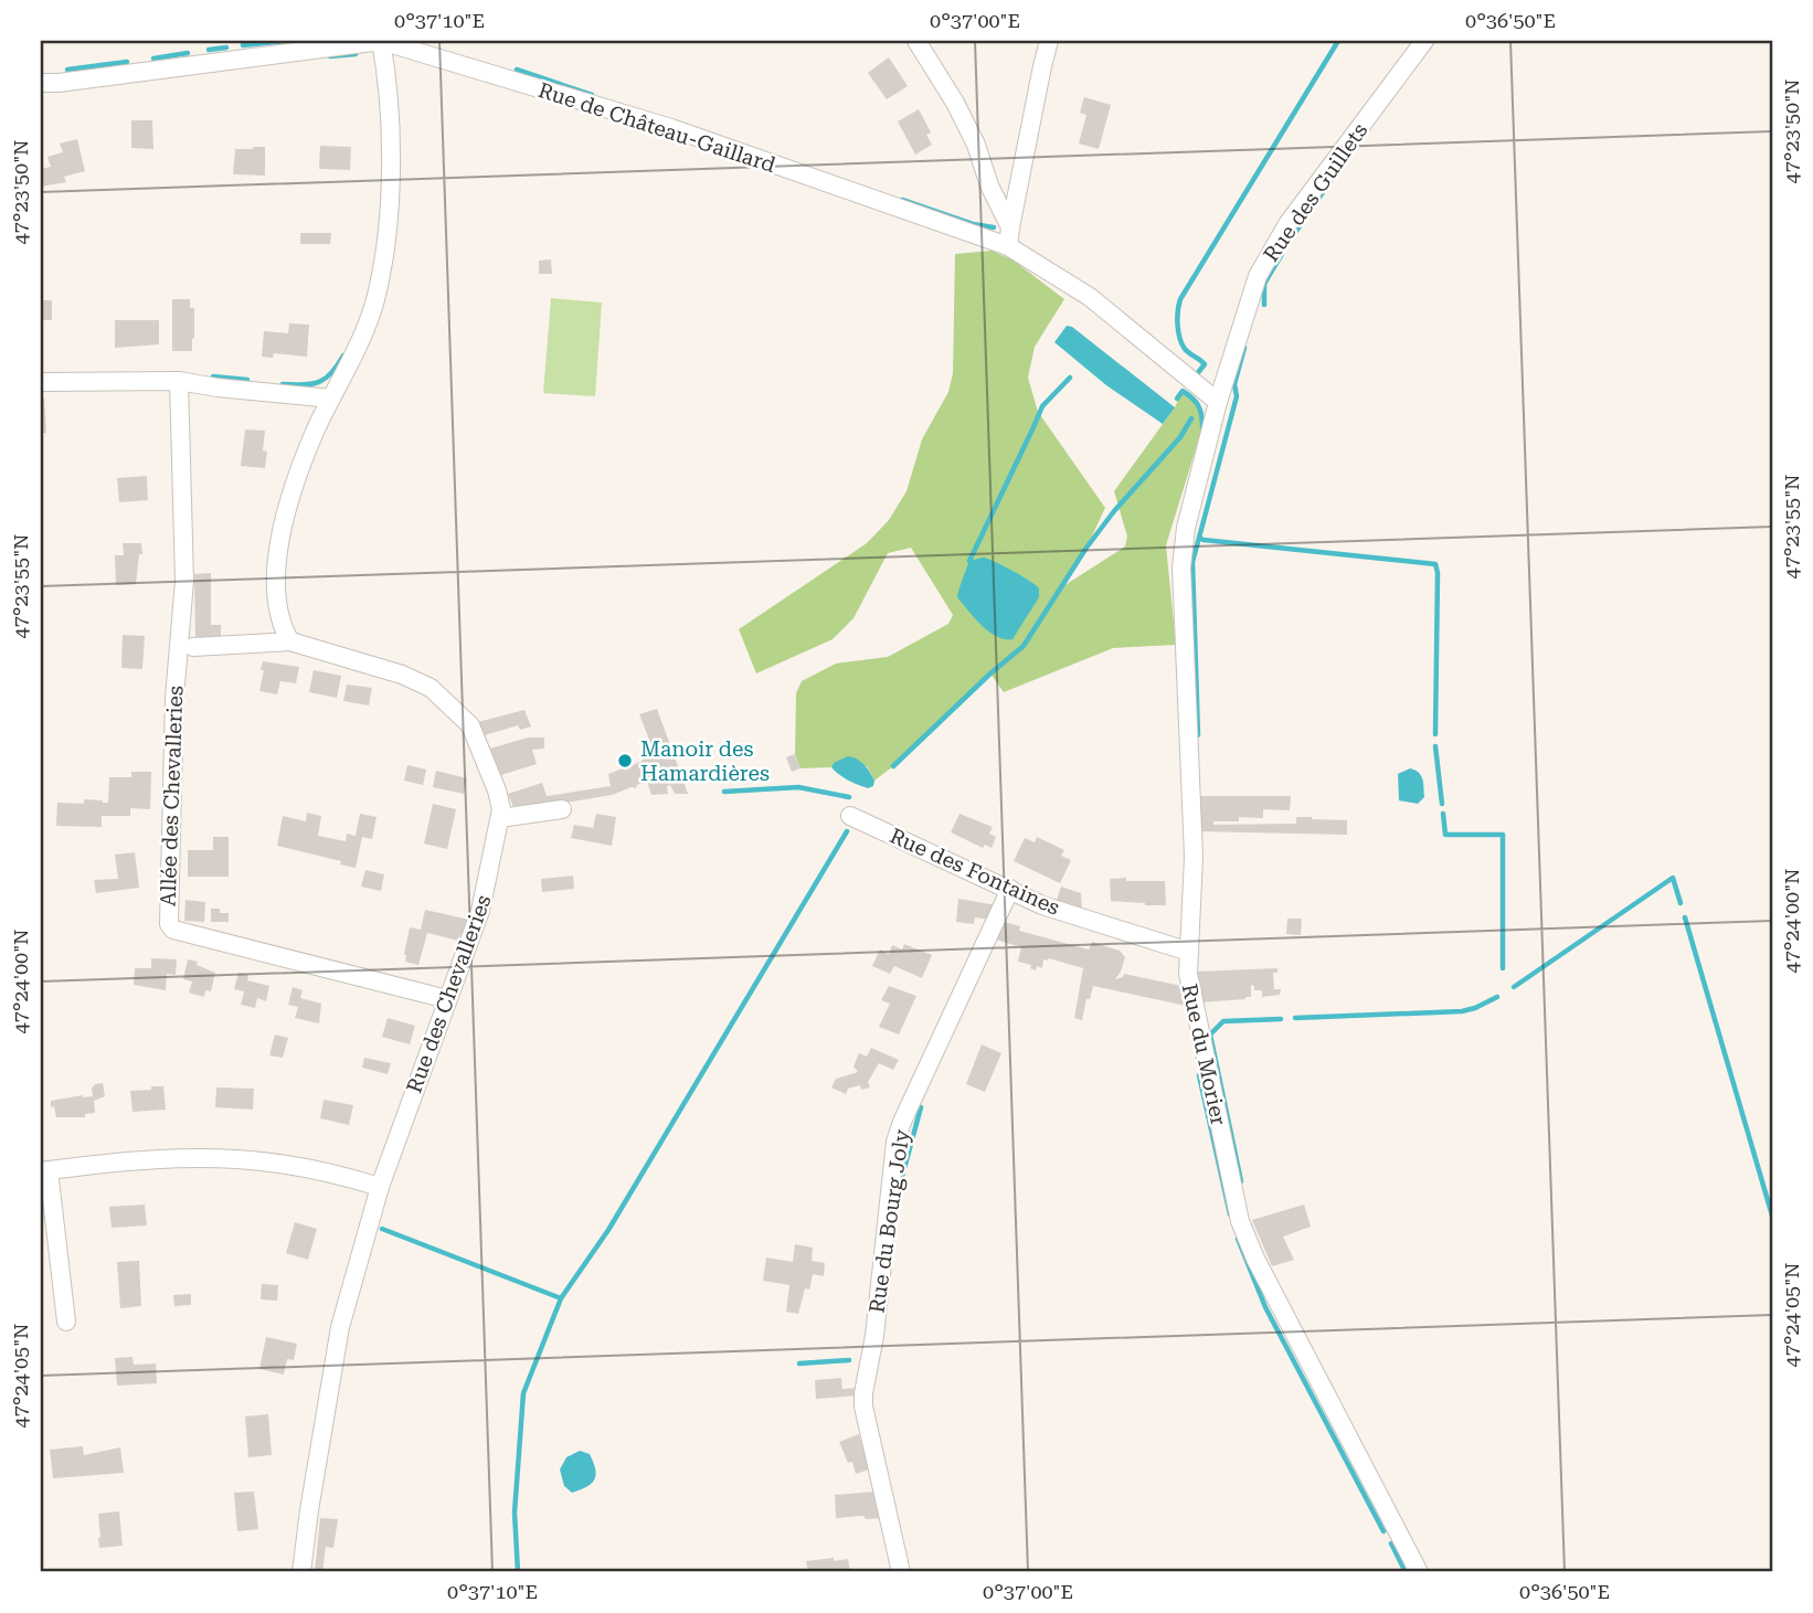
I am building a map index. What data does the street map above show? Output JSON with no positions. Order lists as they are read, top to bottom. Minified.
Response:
{"streets":{"street":["Rue de Château-Gaillard","Rue des Guillets","Allée des Chevalleries","Rue des Fontaines","Rue des Chevalleries","Rue du Morier","Rue du Bourg Joly"]},"crossings":[["Rue de Château-Gaillard","Rue des Guillets"],["Rue de Château-Gaillard","Rue du Morier"],["Rue des Guillets","Rue du Morier"],["Allée des Chevalleries","Rue des Chevalleries"],["Rue des Fontaines","Rue du Morier"],["Rue des Fontaines","Rue du Bourg Joly"]],"places":["Manoir des Hamardières"],"coordinates":["0°37'10\"E","0°37'00\"E","0°36'50\"E","47°23'50\"N","47°23'55\"N","47°24'00\"N","47°24'05\"N"]}
